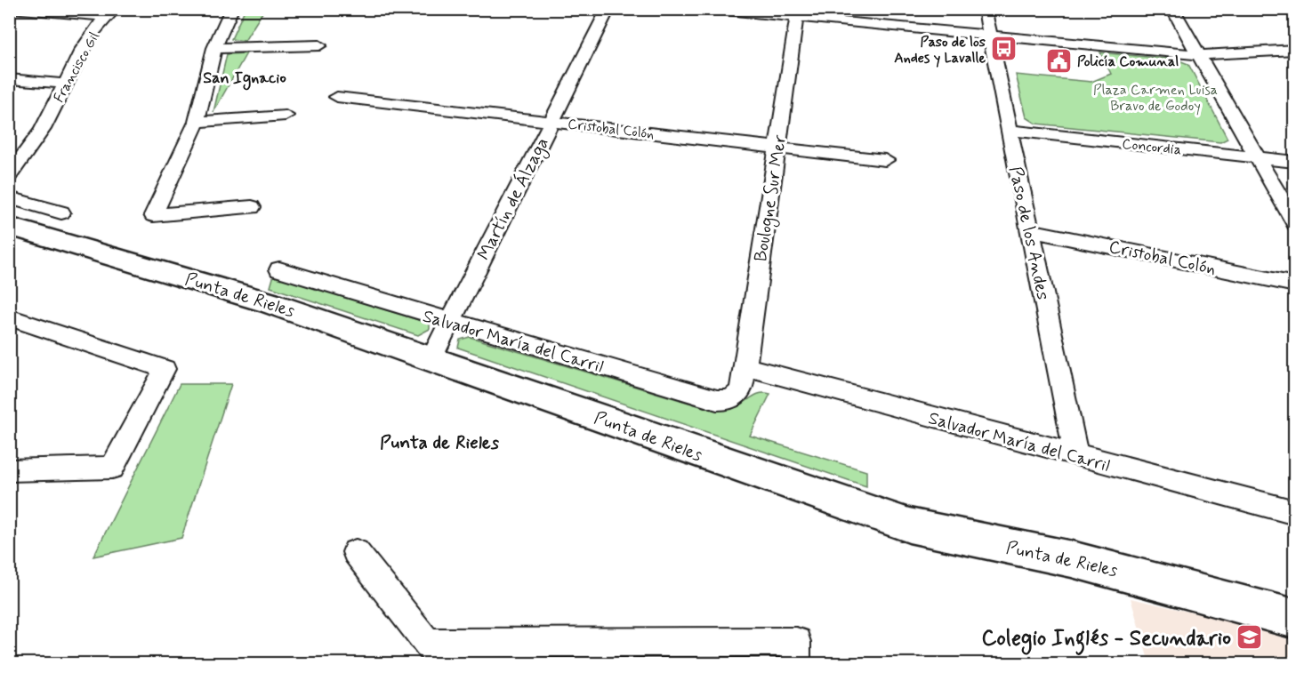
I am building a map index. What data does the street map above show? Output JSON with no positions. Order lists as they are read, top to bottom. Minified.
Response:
{"streets":{"street":["Francisco Gil","Cristobal Colón","Concordia","Martín de Álzaga","Boulogne Sur Mer","Paso de los Andes","Punta de Rieles","Salvador María del Carril"]},"crossings":[["Cristobal Colón","Martín de Álzaga"],["Cristobal Colón","Boulogne Sur Mer"],["Cristobal Colón","Paso de los Andes"],["Concordia","Paso de los Andes"],["Martín de Álzaga","Punta de Rieles"],["Martín de Álzaga","Salvador María del Carril"],["Boulogne Sur Mer","Salvador María del Carril"],["Paso de los Andes","Salvador María del Carril"]],"districts":["San Ignacio","Punta de Rieles"],"parks":["Plaza Carmen Luisa Bravo de Godoy"],"places":{"bus stop":["Paso de los Andes y Lavalle"],"public building":["Policía Comunal"],"school or university":["Colegio Inglés - Secundario"]}}
